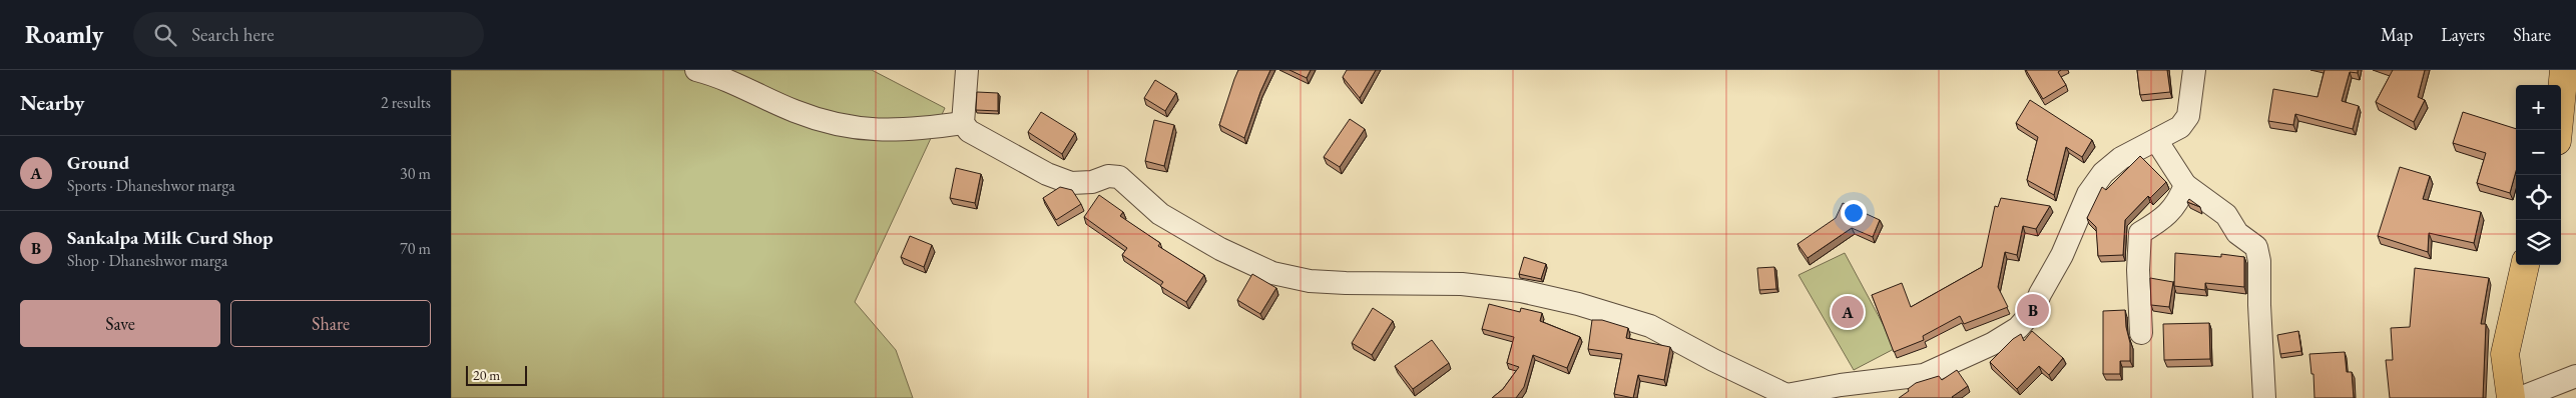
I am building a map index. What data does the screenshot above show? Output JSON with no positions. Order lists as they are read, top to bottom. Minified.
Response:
{"scale_bar":"20 m","page":{"header":"Roamly","search":"Search here","nav":["Map","Layers","Share"],"heading":["Nearby","2 results"],"map_buttons":["+","−"],"list":[{"mark":"A","name":"Ground","note":"Sports · Dhaneshwor marga","value":"30 m"},{"mark":"B","name":"Sankalpa Milk Curd Shop","note":"Shop · Dhaneshwor marga","value":"70 m"}],"buttons":["Save","Share"],"pins":["B","A"],"scale":"20 m"}}
